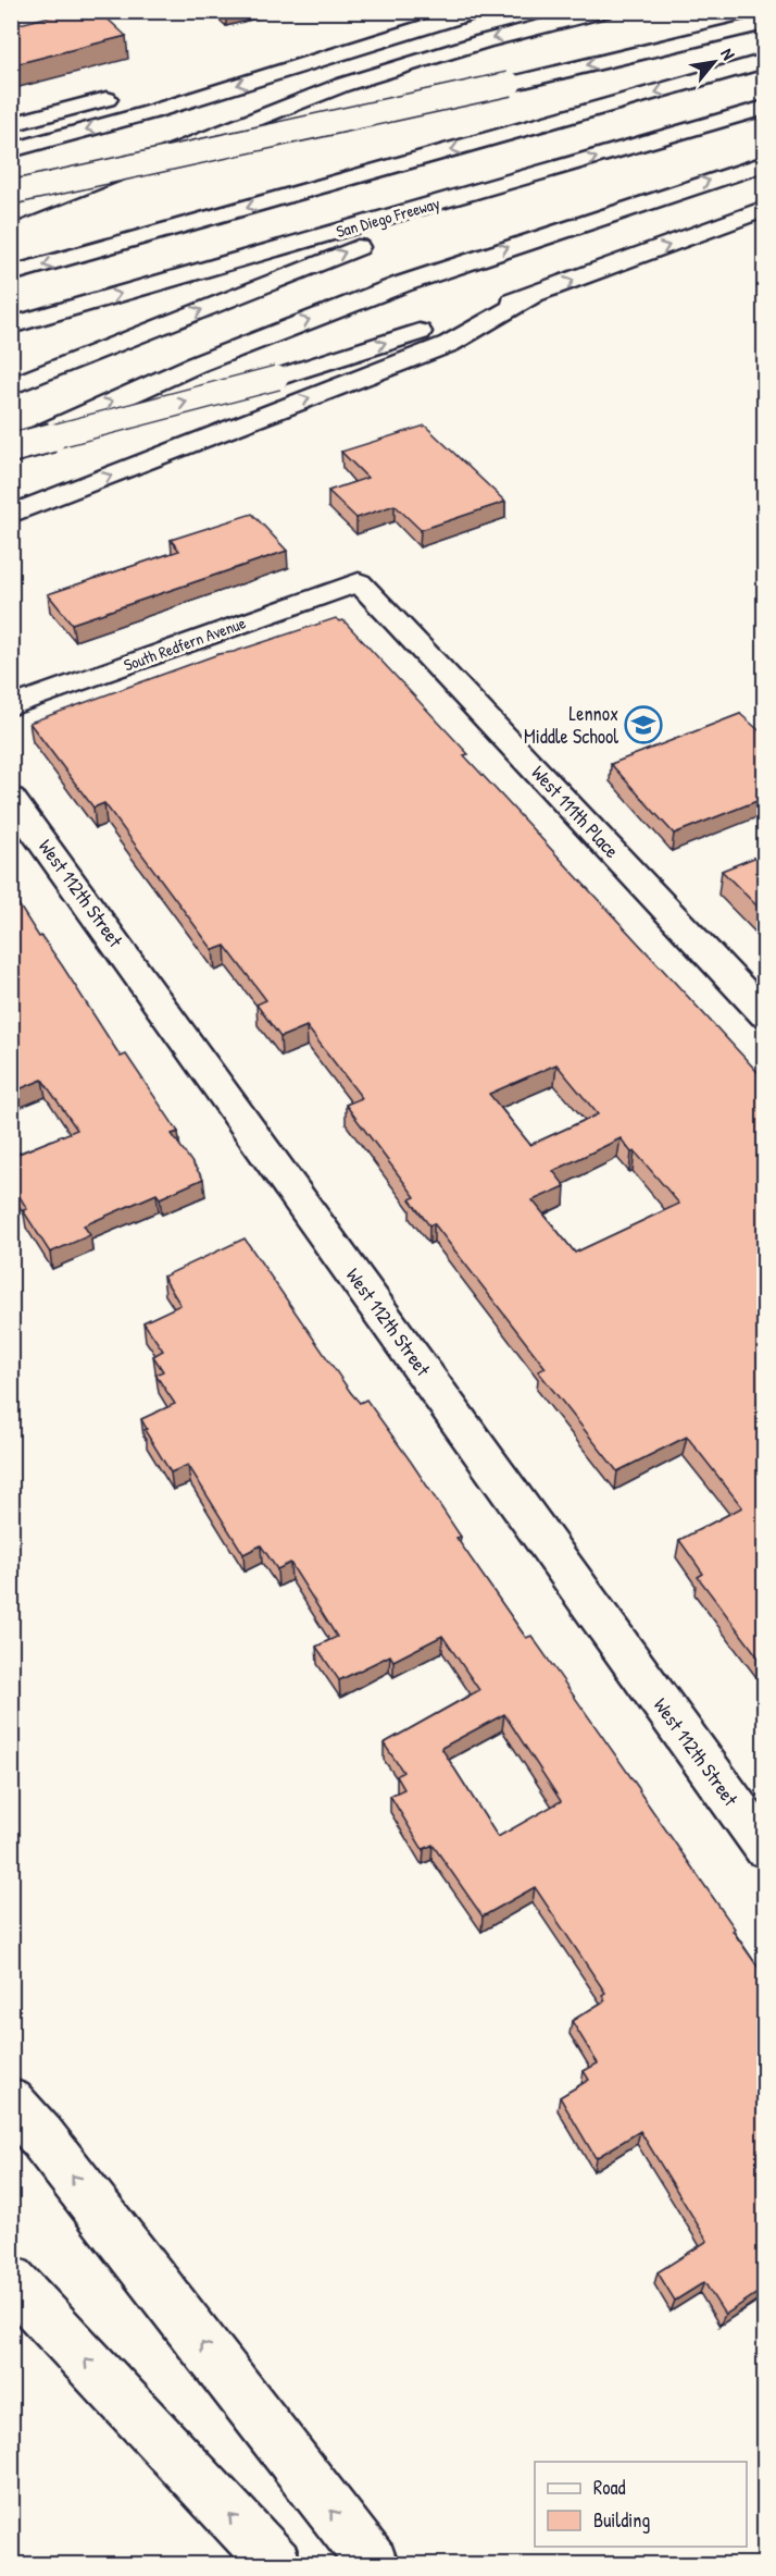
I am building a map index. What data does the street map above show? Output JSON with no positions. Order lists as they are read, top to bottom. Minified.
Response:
{"streets":{"main road":["San Diego Freeway","South Redfern Avenue","West 111th Place","West 112th Street"]},"crossings":[["South Redfern Avenue","West 111th Place"]],"places":{"school or university":["Lennox Middle School"]},"legend":["Road","Building"],"north":"top right"}
